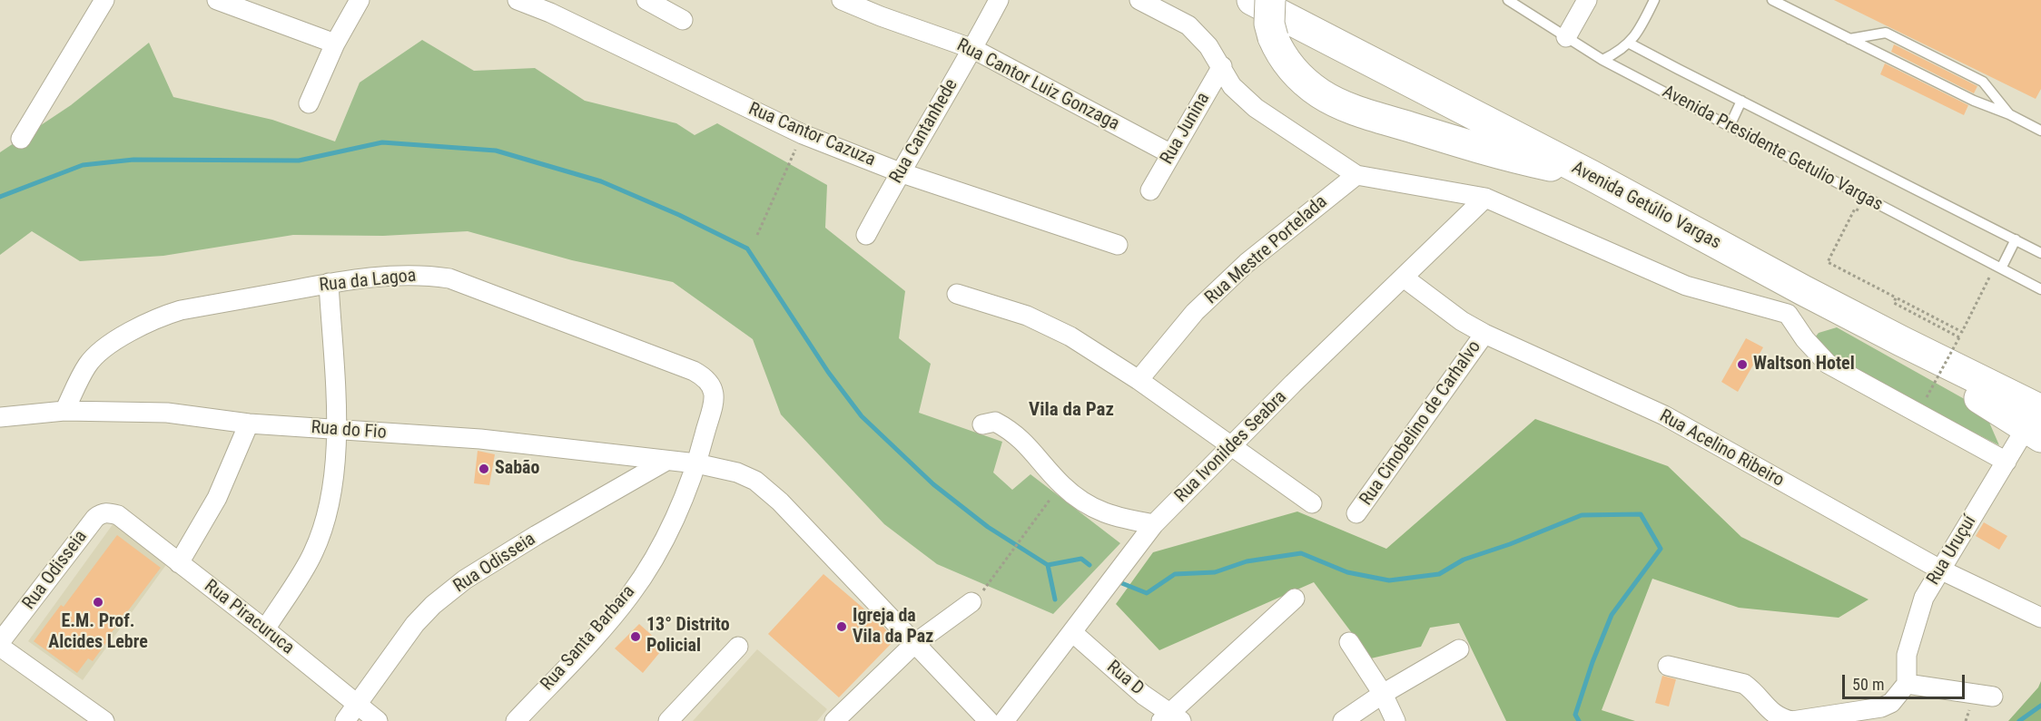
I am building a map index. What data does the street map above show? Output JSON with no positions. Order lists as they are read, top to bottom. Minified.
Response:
{"streets":{"highway":["Avenida Getúlio Vargas"],"street":["Rua Cantor Luiz Gonzaga","Rua Junina","Rua Cantanhede","Rua Cantor Cazuza","Rua Mestre Portelada","Rua da Lagoa","Rua Cinobelino de Carhalvo","Rua do Fio","Rua Ivonildes Seabra","Rua Acelino Ribeiro","Rua Uruçuí","Rua Odisseia","Rua Piracuruca","Rua Santa Barbara","Rua D"],"lane":["Avenida Presidente Getulio Vargas"]},"crossings":[["Rua Cantor Luiz Gonzaga","Rua Junina"],["Rua Cantor Luiz Gonzaga","Rua Cantanhede"],["Rua Cantanhede","Rua Cantor Cazuza"],["Avenida Getúlio Vargas","Rua Uruçuí"],["Rua da Lagoa","Rua do Fio"],["Rua da Lagoa","Rua Santa Barbara"],["Rua Cinobelino de Carhalvo","Rua Acelino Ribeiro"],["Rua do Fio","Rua Odisseia"],["Rua do Fio","Rua Santa Barbara"],["Rua Ivonildes Seabra","Rua Acelino Ribeiro"],["Rua Ivonildes Seabra","Rua D"],["Rua Acelino Ribeiro","Rua Uruçuí"],["Rua Odisseia","Rua Piracuruca"]],"districts":["Vila da Paz"],"places":["Waltson Hotel","Sabão","E.M. Prof. Alcides Lebre","Igreja da Vila da Paz","13° Distrito Policial"],"scale_bar":"50 m"}
